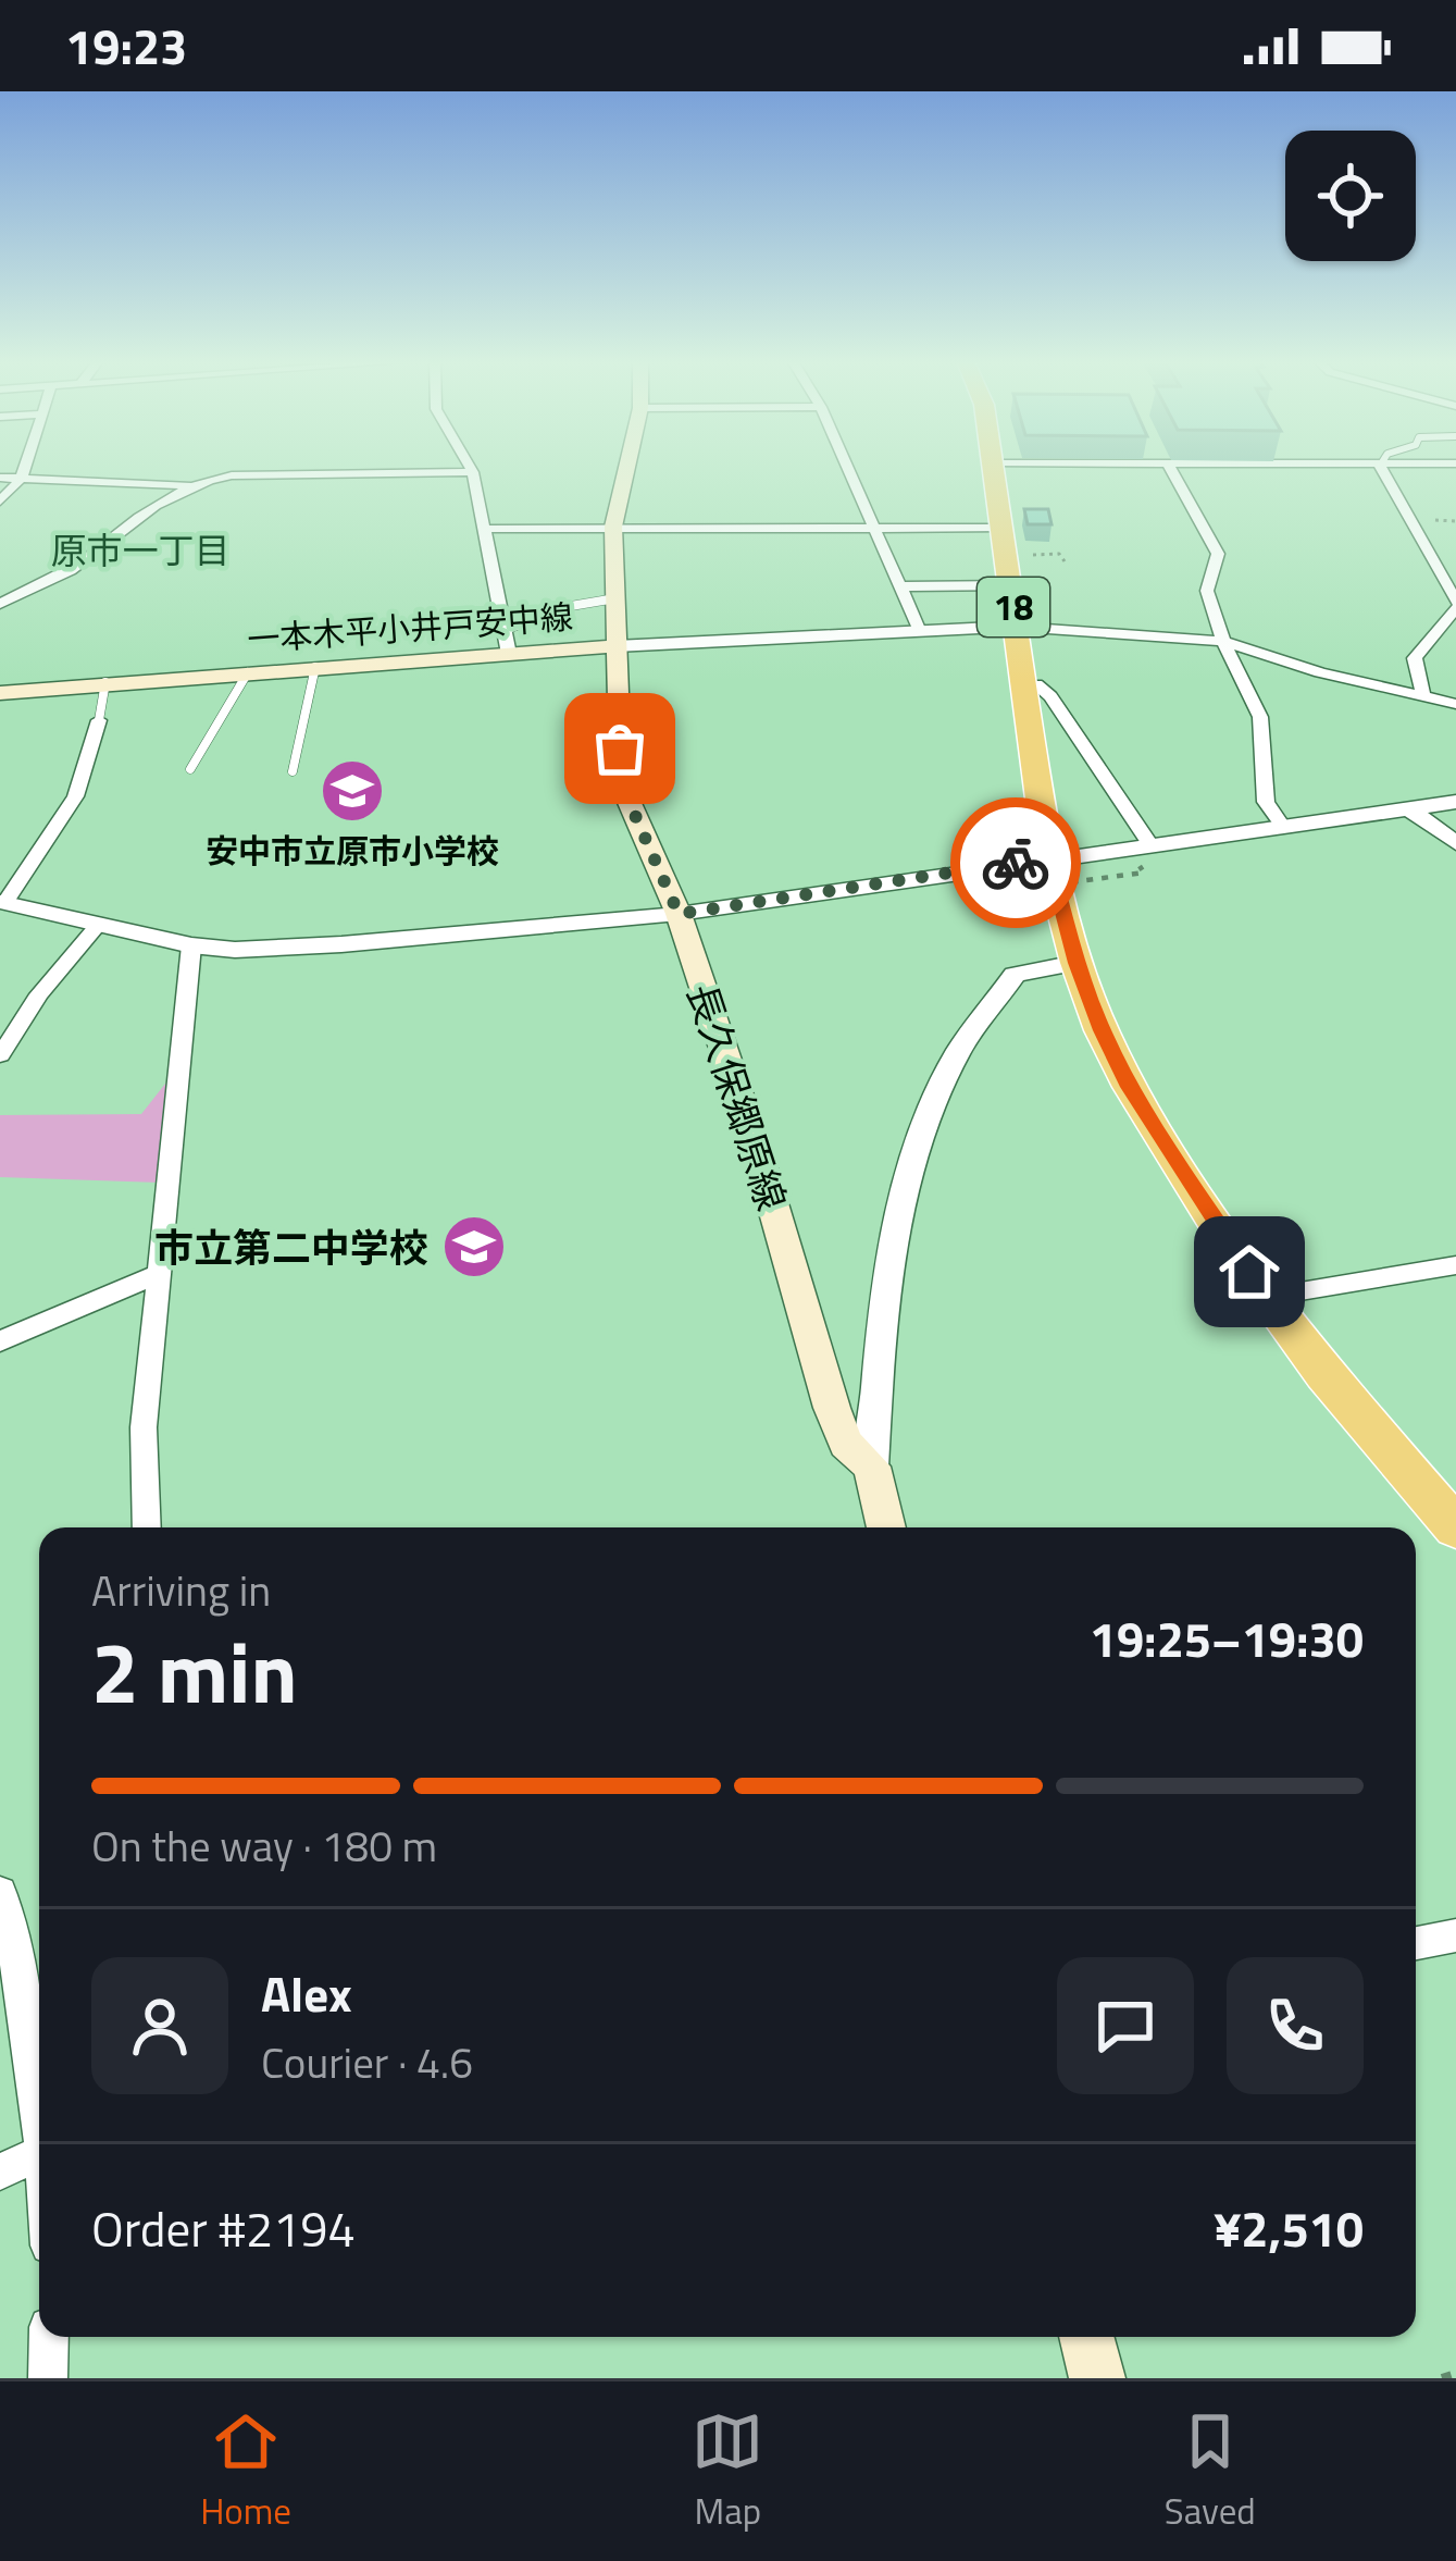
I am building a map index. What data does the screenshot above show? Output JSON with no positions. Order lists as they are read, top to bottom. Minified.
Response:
{"streets":{"highway":["18"],"main road":["一本木平小井戸安中線","長久保郷原線"]},"crossings":[["一本木平小井戸安中線","長久保郷原線"]],"districts":["原市一丁目"],"places":{"school or university":["安中市立原市小学校","市立第二中学校"]},"page":{"status":"19:23","heading":["2 min","Arriving in","19:25–19:30"],"panel":["Alex","Courier · 4.6","Order #2194","¥2,510"],"bar":"On the way · 180 m","tabs":["Home","Map","Saved"]}}
